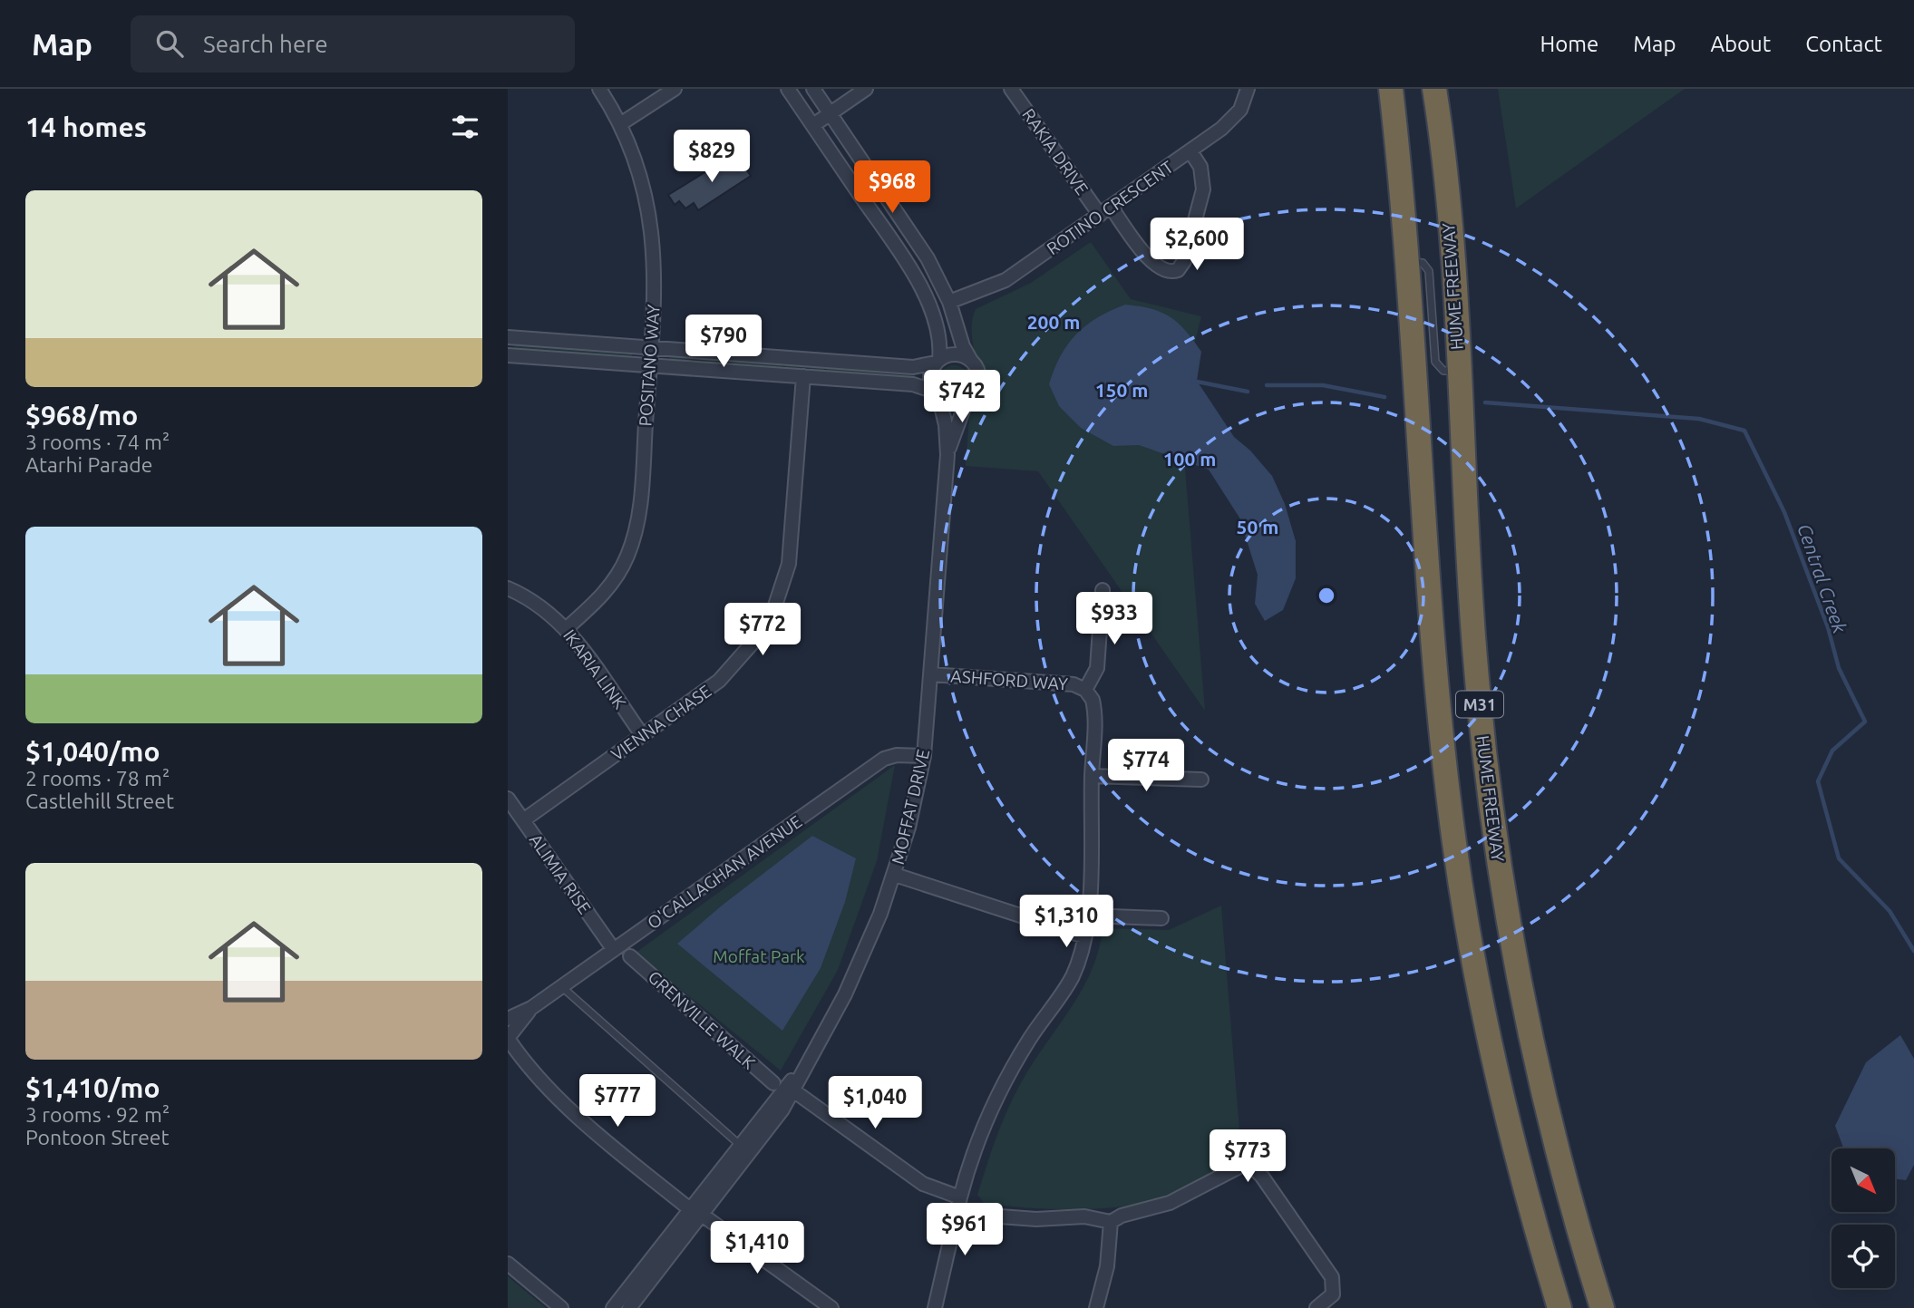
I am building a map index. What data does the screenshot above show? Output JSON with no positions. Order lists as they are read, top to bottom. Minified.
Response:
{"streets":{"highway":["HUME FREEWAY","M31"],"street":["RAKIA DRIVE","ROTINO CRESCENT","POSITANO WAY","IKARIA LINK","ASHFORD WAY","VIENNA CHASE","MOFFAT DRIVE","O'CALLAGHAN AVENUE","ALIMIA RISE","GRENVILLE WALK"]},"crossings":[["RAKIA DRIVE","ROTINO CRESCENT"],["POSITANO WAY","IKARIA LINK"],["IKARIA LINK","VIENNA CHASE"],["ASHFORD WAY","MOFFAT DRIVE"],["VIENNA CHASE","ALIMIA RISE"],["MOFFAT DRIVE","O'CALLAGHAN AVENUE"],["O'CALLAGHAN AVENUE","ALIMIA RISE"]],"water":["Central Creek"],"parks":["Moffat Park"],"north":"bottom right","page":{"header":"Map","search":"Search here","nav":["Home","Map","About","Contact"],"heading":"14 homes","price":["$829","$968","$2,600","$790","$742","$933","$772","$774","$1,310","$777","$1,040","$773","$961","$1,410"],"list":[{"name":"$968/mo","note":"3 rooms · 74 m² · Atarhi Parade"},{"name":"$1,040/mo","note":"2 rooms · 78 m² · Castlehill Street"},{"name":"$1,410/mo","note":"3 rooms · 92 m² · Pontoon Street"}]},"rings":["200 m","150 m","100 m","50 m"]}
